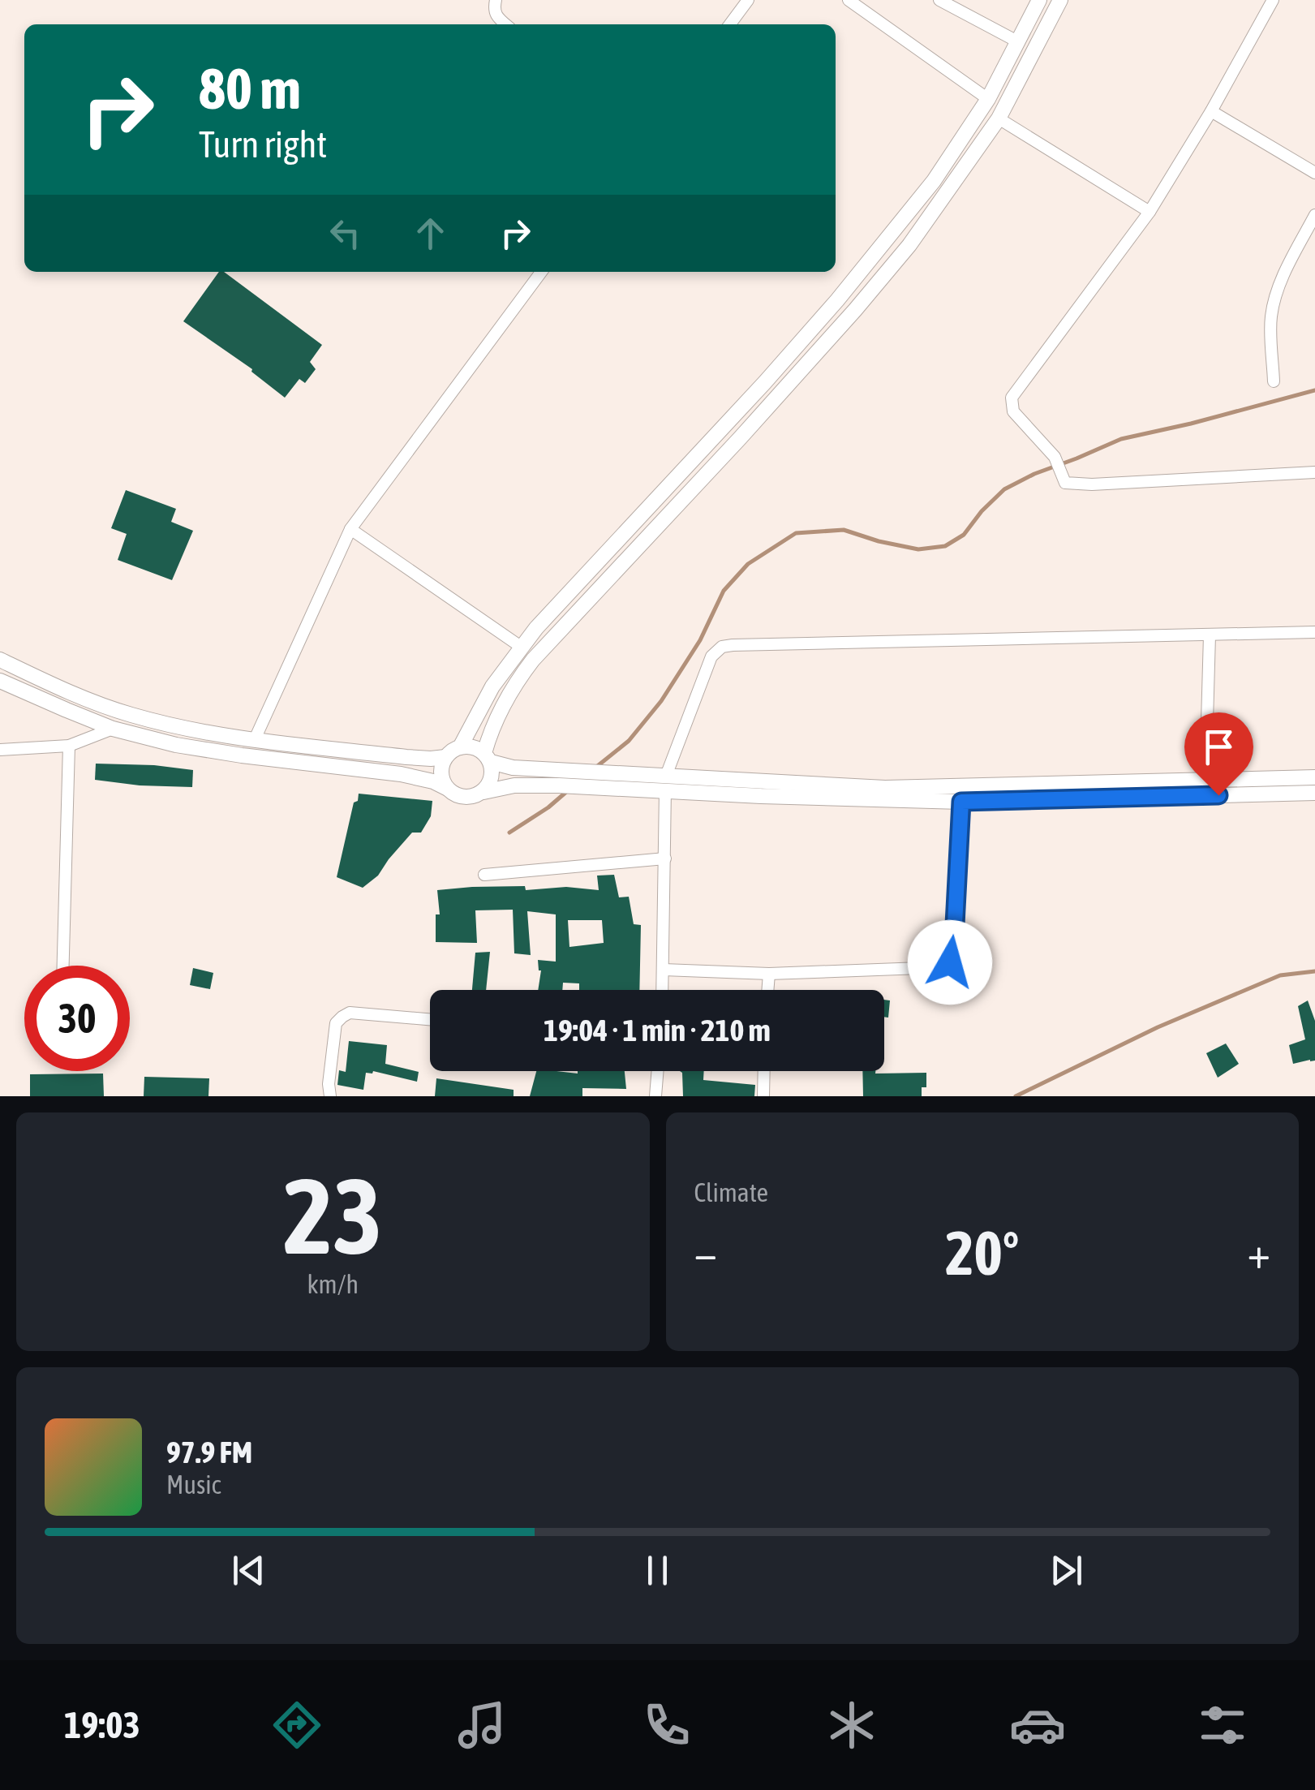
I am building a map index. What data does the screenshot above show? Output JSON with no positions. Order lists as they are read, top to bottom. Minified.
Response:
{"page":{"turn":["80 m","Turn right"],"limit":"30","trip":"19:04 · 1 min · 210 m","tile":[["23","km/h"],"Climate"],"heat":["−","20°","+"],"song":["97.9 FM","Music"],"tabs":"19:03"}}
